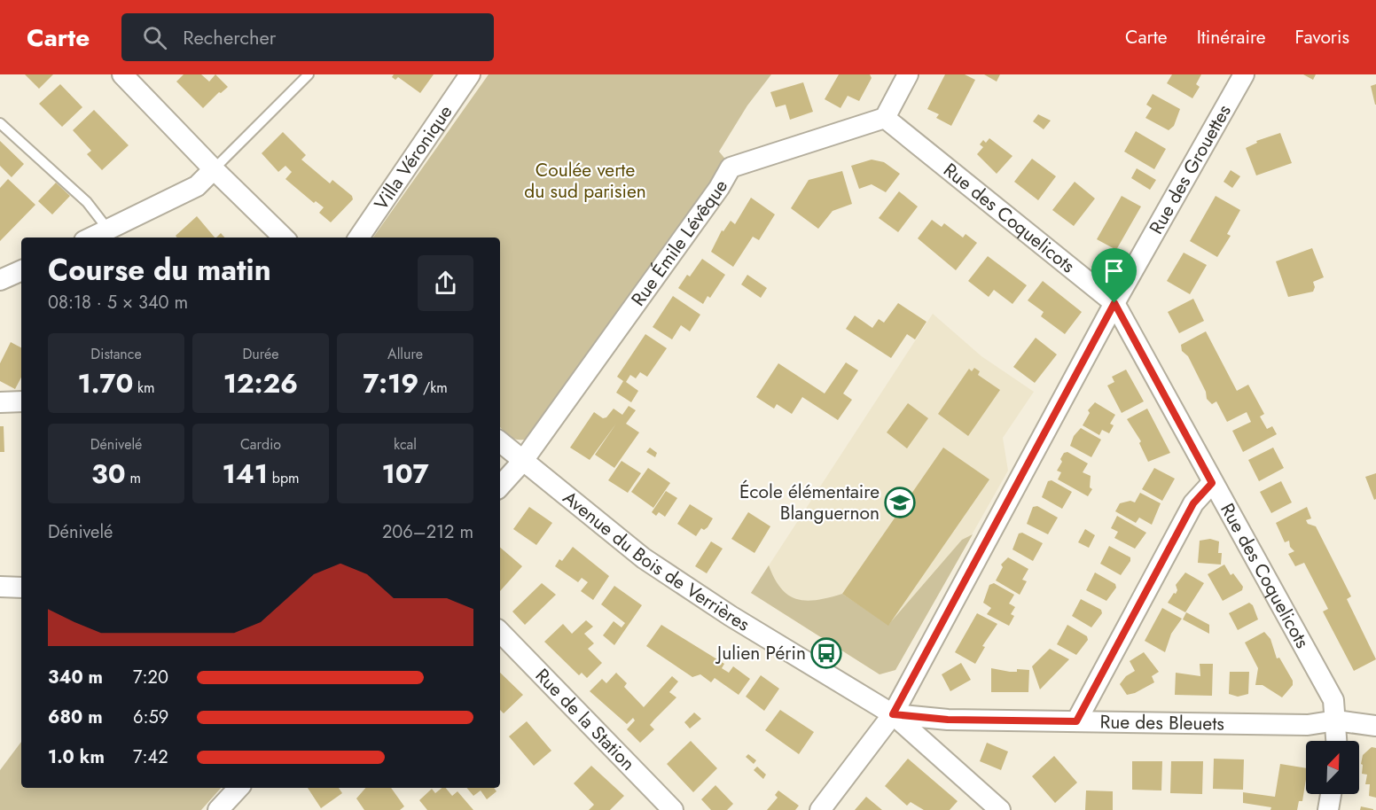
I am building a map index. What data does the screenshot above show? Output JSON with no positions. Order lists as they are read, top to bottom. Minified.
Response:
{"streets":{"street":["Villa Véronique","Rue des Grouettes","Rue des Coquelicots","Rue Émile Lévêque","Avenue du Bois de Verrières","Rue de la Station","Rue des Bleuets"]},"crossings":[["Rue des Grouettes","Rue des Coquelicots"],["Rue des Grouettes","Avenue du Bois de Verrières"],["Rue des Grouettes","Rue des Bleuets"],["Rue des Coquelicots","Rue Émile Lévêque"],["Rue des Coquelicots","Rue des Bleuets"],["Rue Émile Lévêque","Avenue du Bois de Verrières"],["Avenue du Bois de Verrières","Rue des Bleuets"]],"parks":["Coulée verte du sud parisien"],"places":{"school or university":["École élémentaire Blanguernon"],"bus stop":["Julien Périn"]},"north":"top right","page":{"header":"Carte","search":"Rechercher","nav":["Carte","Itinéraire","Favoris"],"heading":["Course du matin","08:18 · 5 × 340 m"],"stats":[["Distance","1.70 km"],["Durée","12:26"],["Allure","7:19 /km"],["Dénivelé","30 m"],["Cardio","141 bpm"],["kcal","107"]],"chart":["Dénivelé","206–212 m"],"list":[{"name":"340 m","note":"7:20"},{"name":"680 m","note":"6:59"},{"name":"1.0 km","note":"7:42"}]}}
